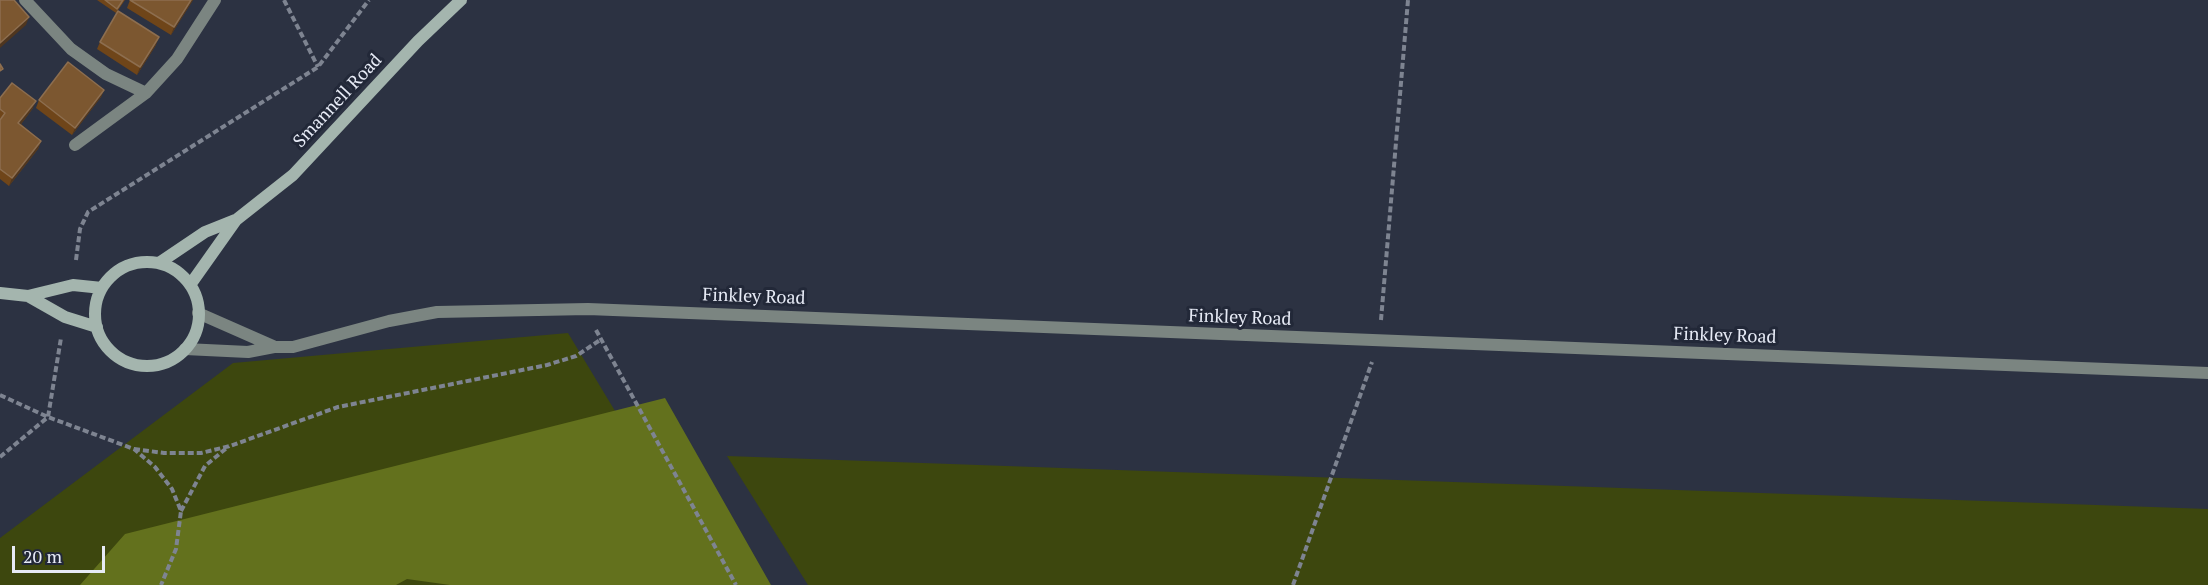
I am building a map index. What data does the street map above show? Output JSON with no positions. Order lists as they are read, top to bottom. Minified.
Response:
{"streets":{"street":["Smannell Road","Finkley Road"]},"crossings":[["Smannell Road","Finkley Road"]],"scale_bar":"20 m"}
